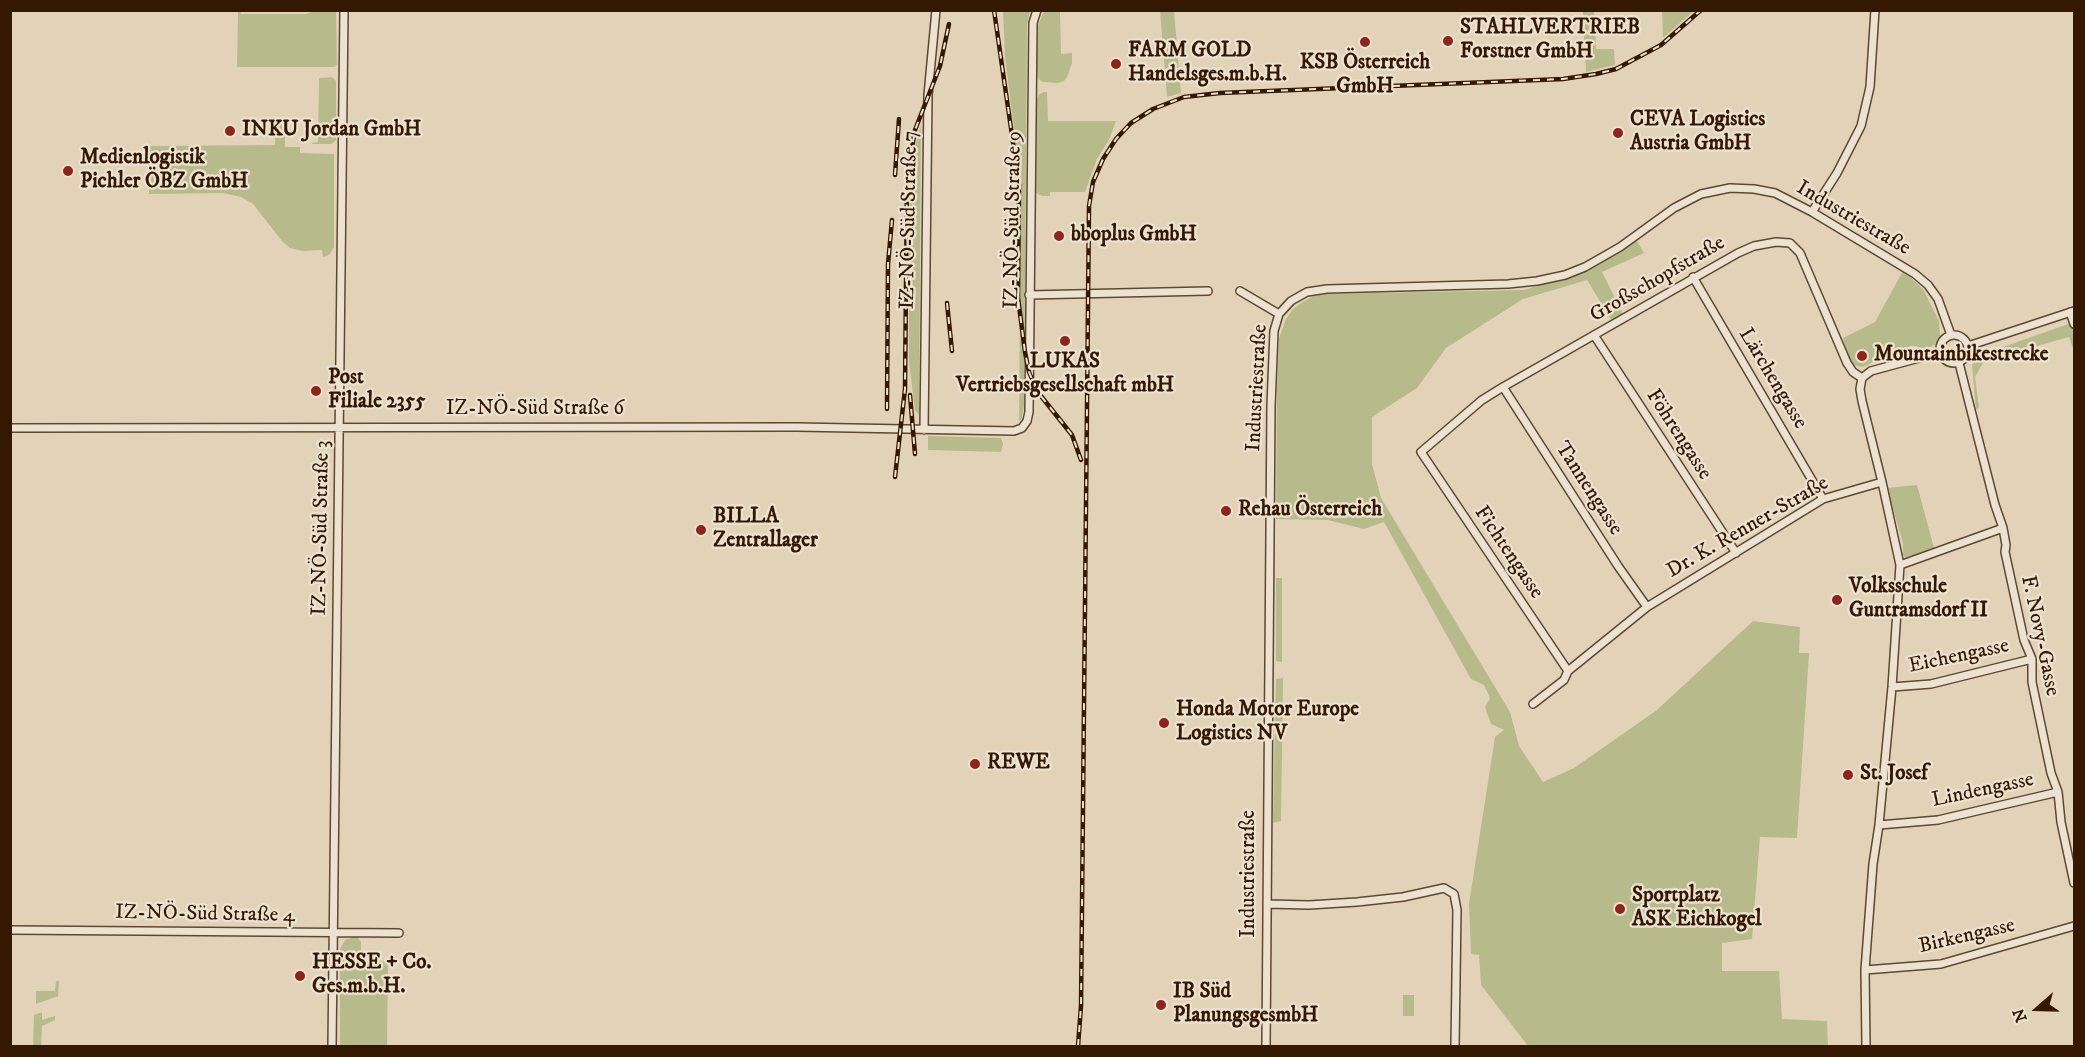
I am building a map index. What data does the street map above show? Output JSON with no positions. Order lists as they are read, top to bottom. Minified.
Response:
{"streets":{"street":["Industriestraße","IZ-NÖ-Süd Straße 7","IZ-NÖ-Süd Straße 9","Großschopfstraße","Lärchengasse","IZ-NÖ-Süd Straße 6","Föhrengasse","Tannengasse","IZ-NÖ-Süd Straße 3","Dr. K. Renner-Straße","Fichtengasse","F. Novy-Gasse","Eichengasse","Lindengasse","IZ-NÖ-Süd Straße 4","Birkengasse"]},"crossings":[["Industriestraße","F. Novy-Gasse"],["IZ-NÖ-Süd Straße 7","IZ-NÖ-Süd Straße 6"],["IZ-NÖ-Süd Straße 9","IZ-NÖ-Süd Straße 6"],["Großschopfstraße","Lärchengasse"],["Großschopfstraße","Föhrengasse"],["Großschopfstraße","Tannengasse"],["Großschopfstraße","Fichtengasse"],["Lärchengasse","Dr. K. Renner-Straße"],["IZ-NÖ-Süd Straße 6","IZ-NÖ-Süd Straße 3"],["Föhrengasse","Dr. K. Renner-Straße"],["Tannengasse","Dr. K. Renner-Straße"],["IZ-NÖ-Süd Straße 3","IZ-NÖ-Süd Straße 4"],["Dr. K. Renner-Straße","Fichtengasse"],["F. Novy-Gasse","Eichengasse"],["F. Novy-Gasse","Lindengasse"]],"places":["STAHLVERTRIEB Forstner GmbH","KSB Österreich GmbH","FARM GOLD Handelsges.m.b.H.","INKU Jordan GmbH","CEVA Logistics Austria GmbH","Medienlogistik Pichler ÖBZ GmbH","bboplus GmbH","LUKAS Vertriebsgesellschaft mbH","Mountainbikestrecke","Post Filiale 2355","Rehau Österreich","BILLA Zentrallager","Volksschule Guntramsdorf II","Honda Motor Europe Logistics NV","REWE","St. Josef","Sportplatz ASK Eichkogel","HESSE + Co. Ges.m.b.H.","IB Süd PlanungsgesmbH"],"north":"left"}
